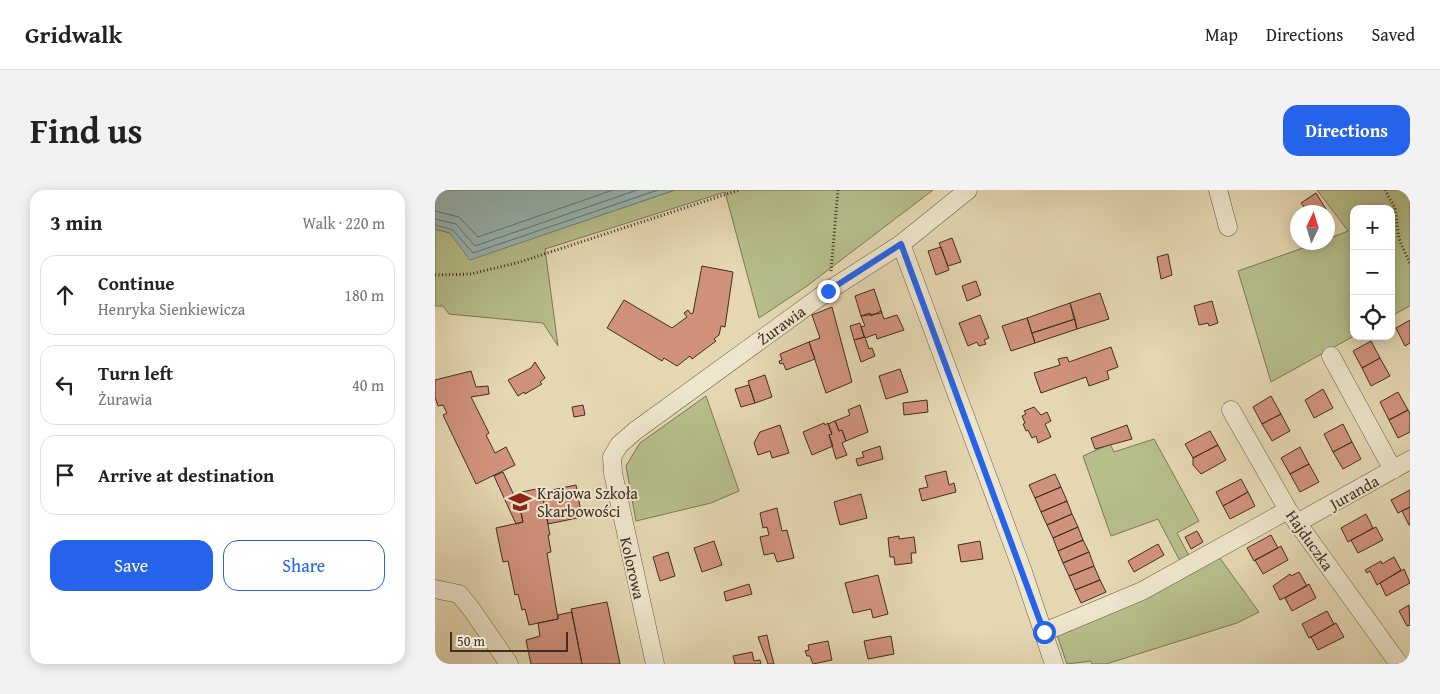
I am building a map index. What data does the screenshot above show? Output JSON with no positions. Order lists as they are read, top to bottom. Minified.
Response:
{"streets":{"street":["Żurawia","Juranda","Hajduczka","Kolorowa"]},"crossings":[["Żurawia","Kolorowa"],["Juranda","Hajduczka"]],"places":{"school or university":["Krajowa Szkoła Skarbowości"]},"scale_bar":"50 m","north":"top","page":{"header":"Gridwalk","nav":["Map","Directions","Saved"],"title":"Find us","buttons":["Directions",["Save","Share"]],"heading":["3 min","Walk · 220 m"],"map_buttons":["+","−"],"list":[["Continue","Henryka Sienkiewicza","180 m"],["Turn left","Żurawia","40 m"],"Arrive at destination"],"scale":"50 m"}}
